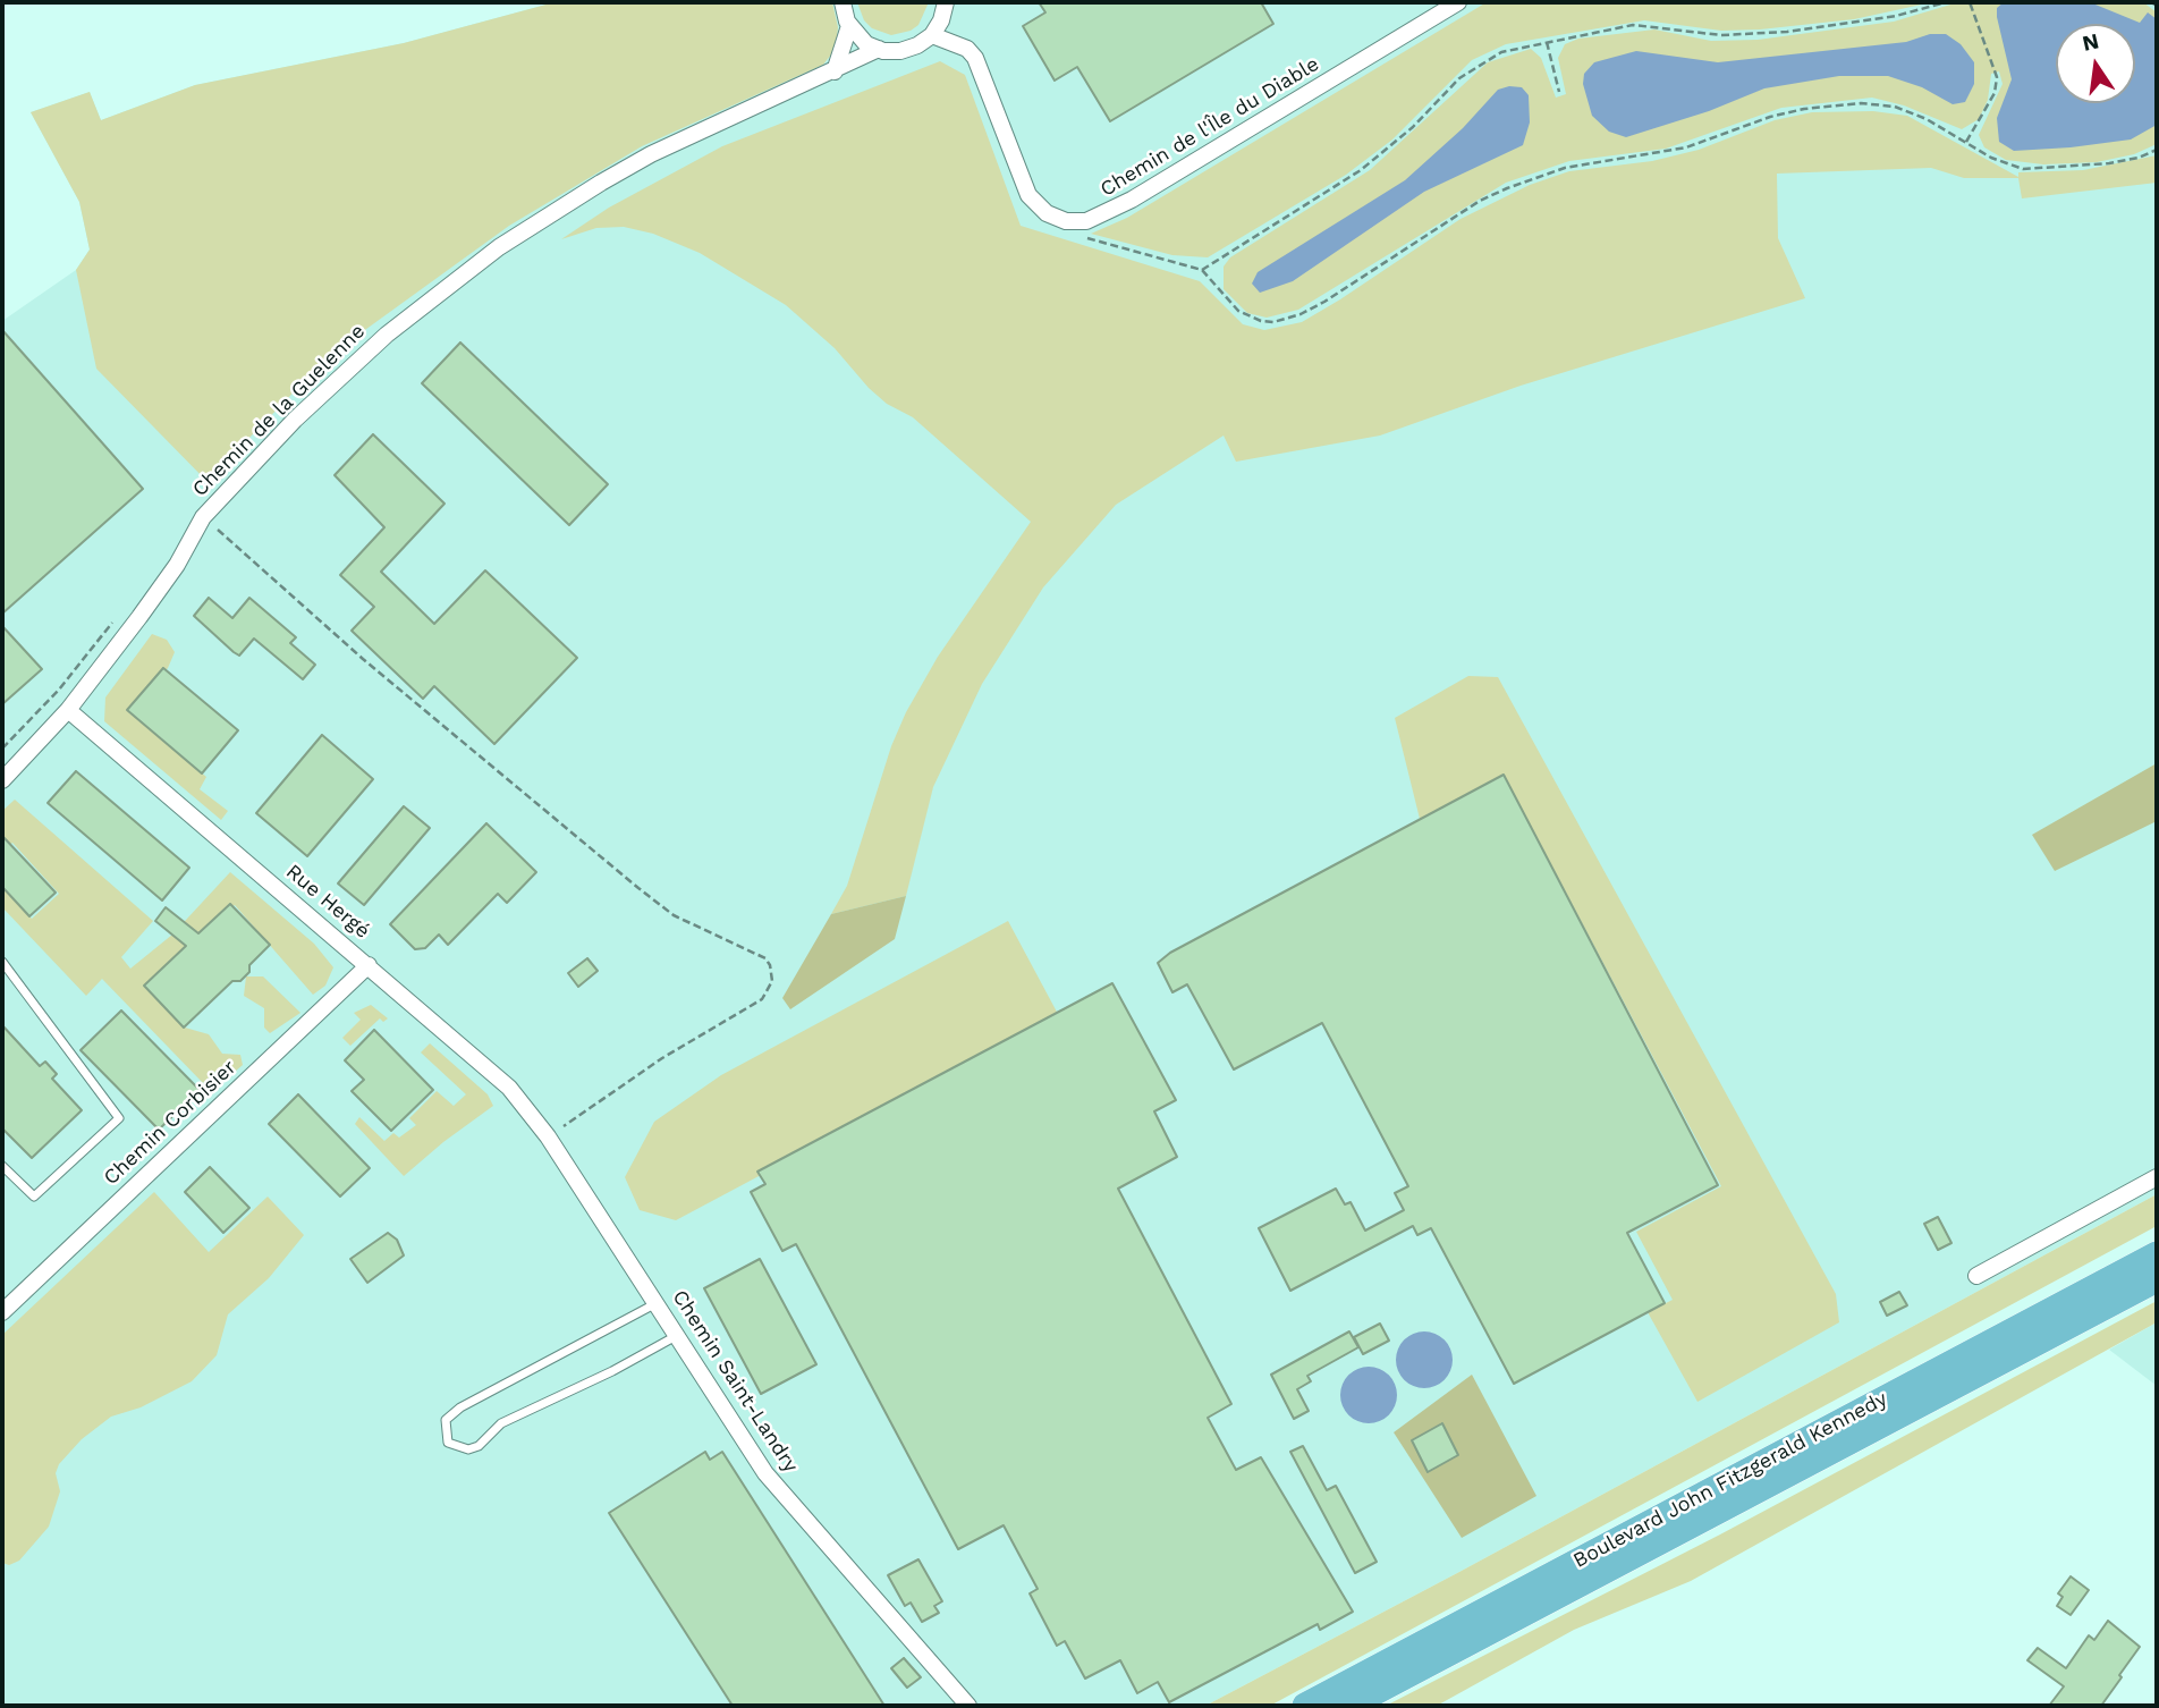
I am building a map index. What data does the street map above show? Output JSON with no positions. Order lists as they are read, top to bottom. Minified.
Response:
{"streets":{"main road":["Boulevard John Fitzgerald Kennedy"],"street":["Chemin de l'Île du Diable","Chemin de la Guelenne","Rue Hergé","Chemin Corbisier","Chemin Saint-Landry"]},"crossings":[["Chemin de la Guelenne","Rue Hergé"],["Rue Hergé","Chemin Corbisier"],["Rue Hergé","Chemin Saint-Landry"]],"north":"top"}
